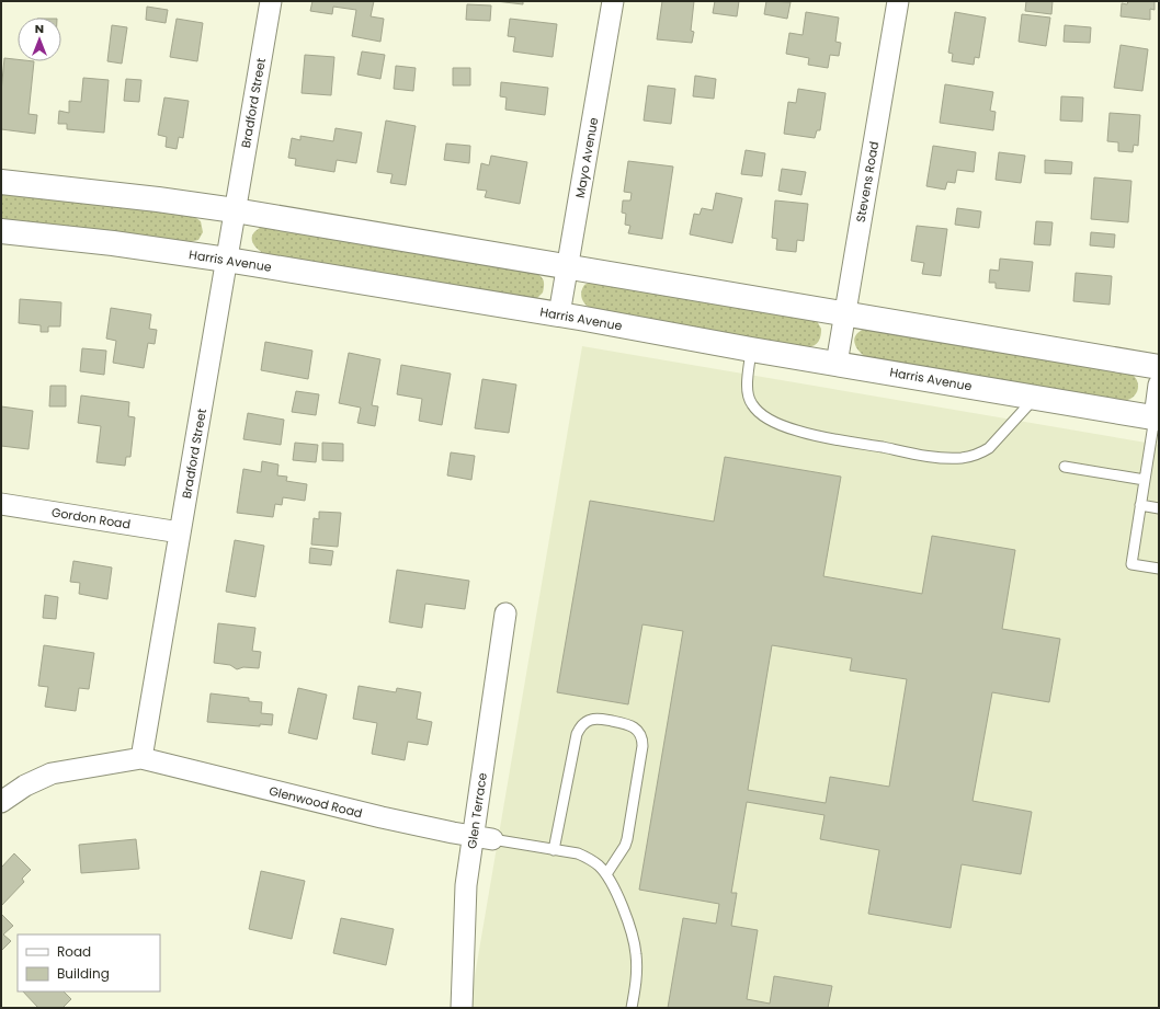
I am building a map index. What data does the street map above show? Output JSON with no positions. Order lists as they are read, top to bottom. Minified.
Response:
{"streets":{"street":["Bradford Street","Mayo Avenue","Stevens Road","Harris Avenue","Gordon Road","Glenwood Road","Glen Terrace"]},"crossings":[["Bradford Street","Harris Avenue"],["Bradford Street","Gordon Road"],["Bradford Street","Glenwood Road"],["Mayo Avenue","Harris Avenue"],["Stevens Road","Harris Avenue"],["Glenwood Road","Glen Terrace"]],"legend":["Road","Building"],"north":"top"}
